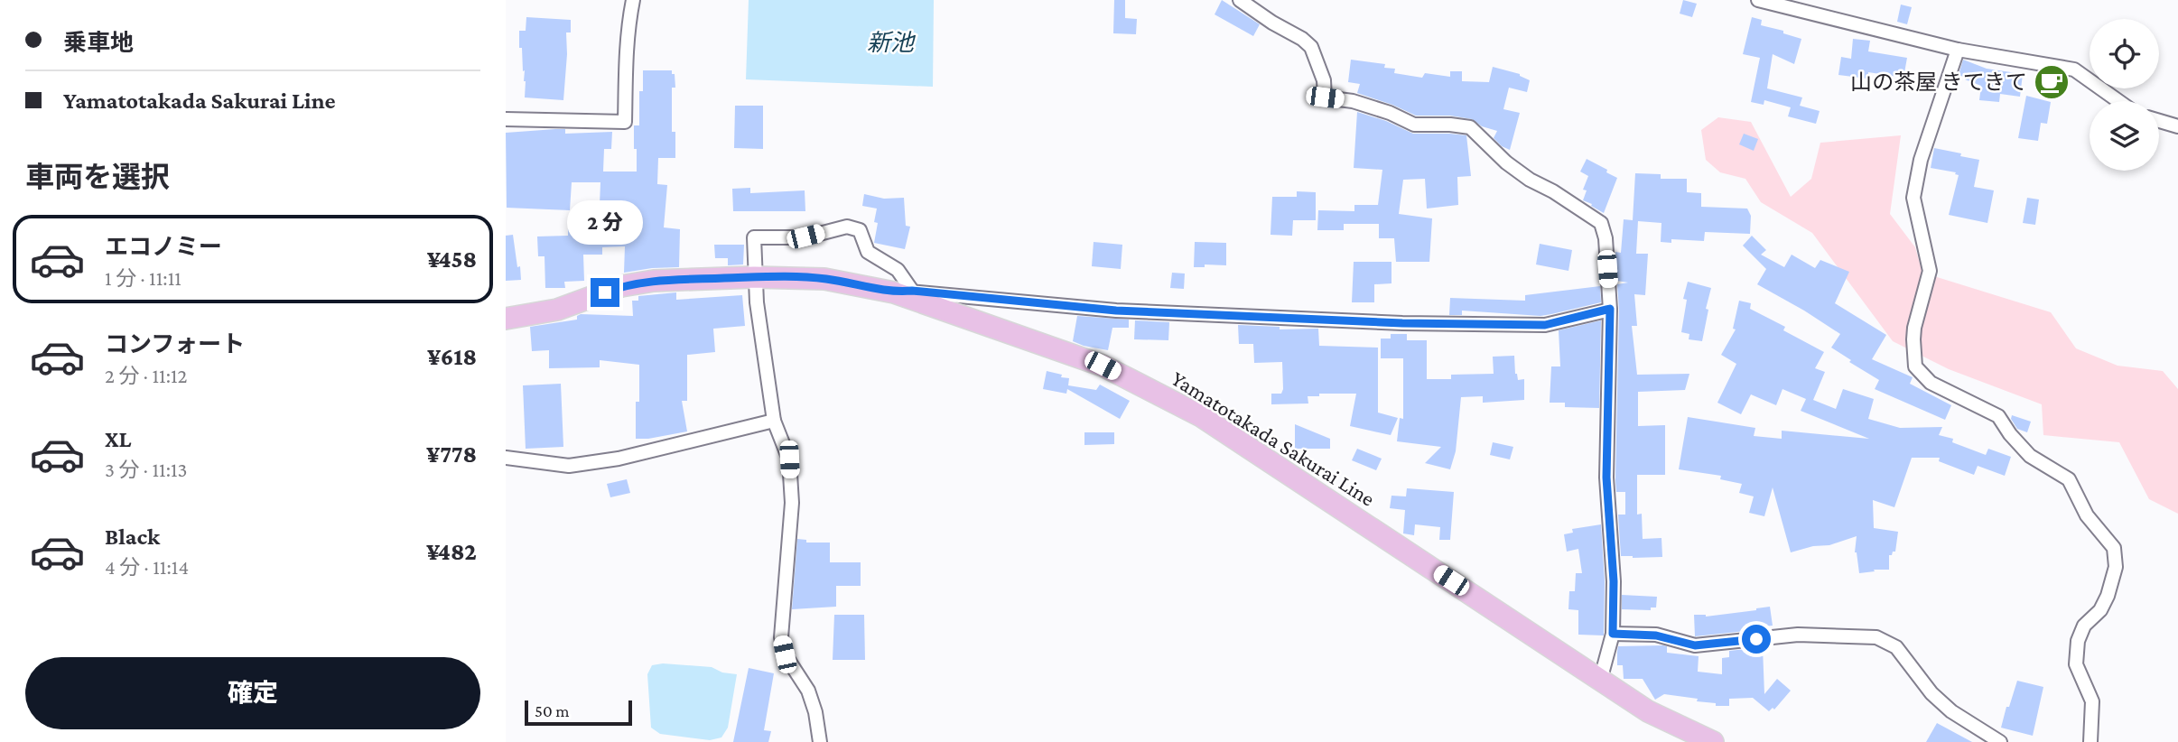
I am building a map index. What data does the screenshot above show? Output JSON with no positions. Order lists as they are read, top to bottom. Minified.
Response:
{"streets":{"main road":["Yamatotakada Sakurai Line"]},"water":["新池"],"places":{"cafe":["山の茶屋 きてきて"]},"scale_bar":"50 m","page":{"banner":["乗車地","Yamatotakada Sakurai Line"],"heading":"車両を選択","bubble":"2 分","list":[{"name":"エコノミー","note":"1 分 · 11:11","value":"¥458"},{"name":"コンフォート","note":"2 分 · 11:12","value":"¥618"},{"name":"XL","note":"3 分 · 11:13","value":"¥778"},{"name":"Black","note":"4 分 · 11:14","value":"¥482"}],"buttons":"確定","scale":"50 m"}}
